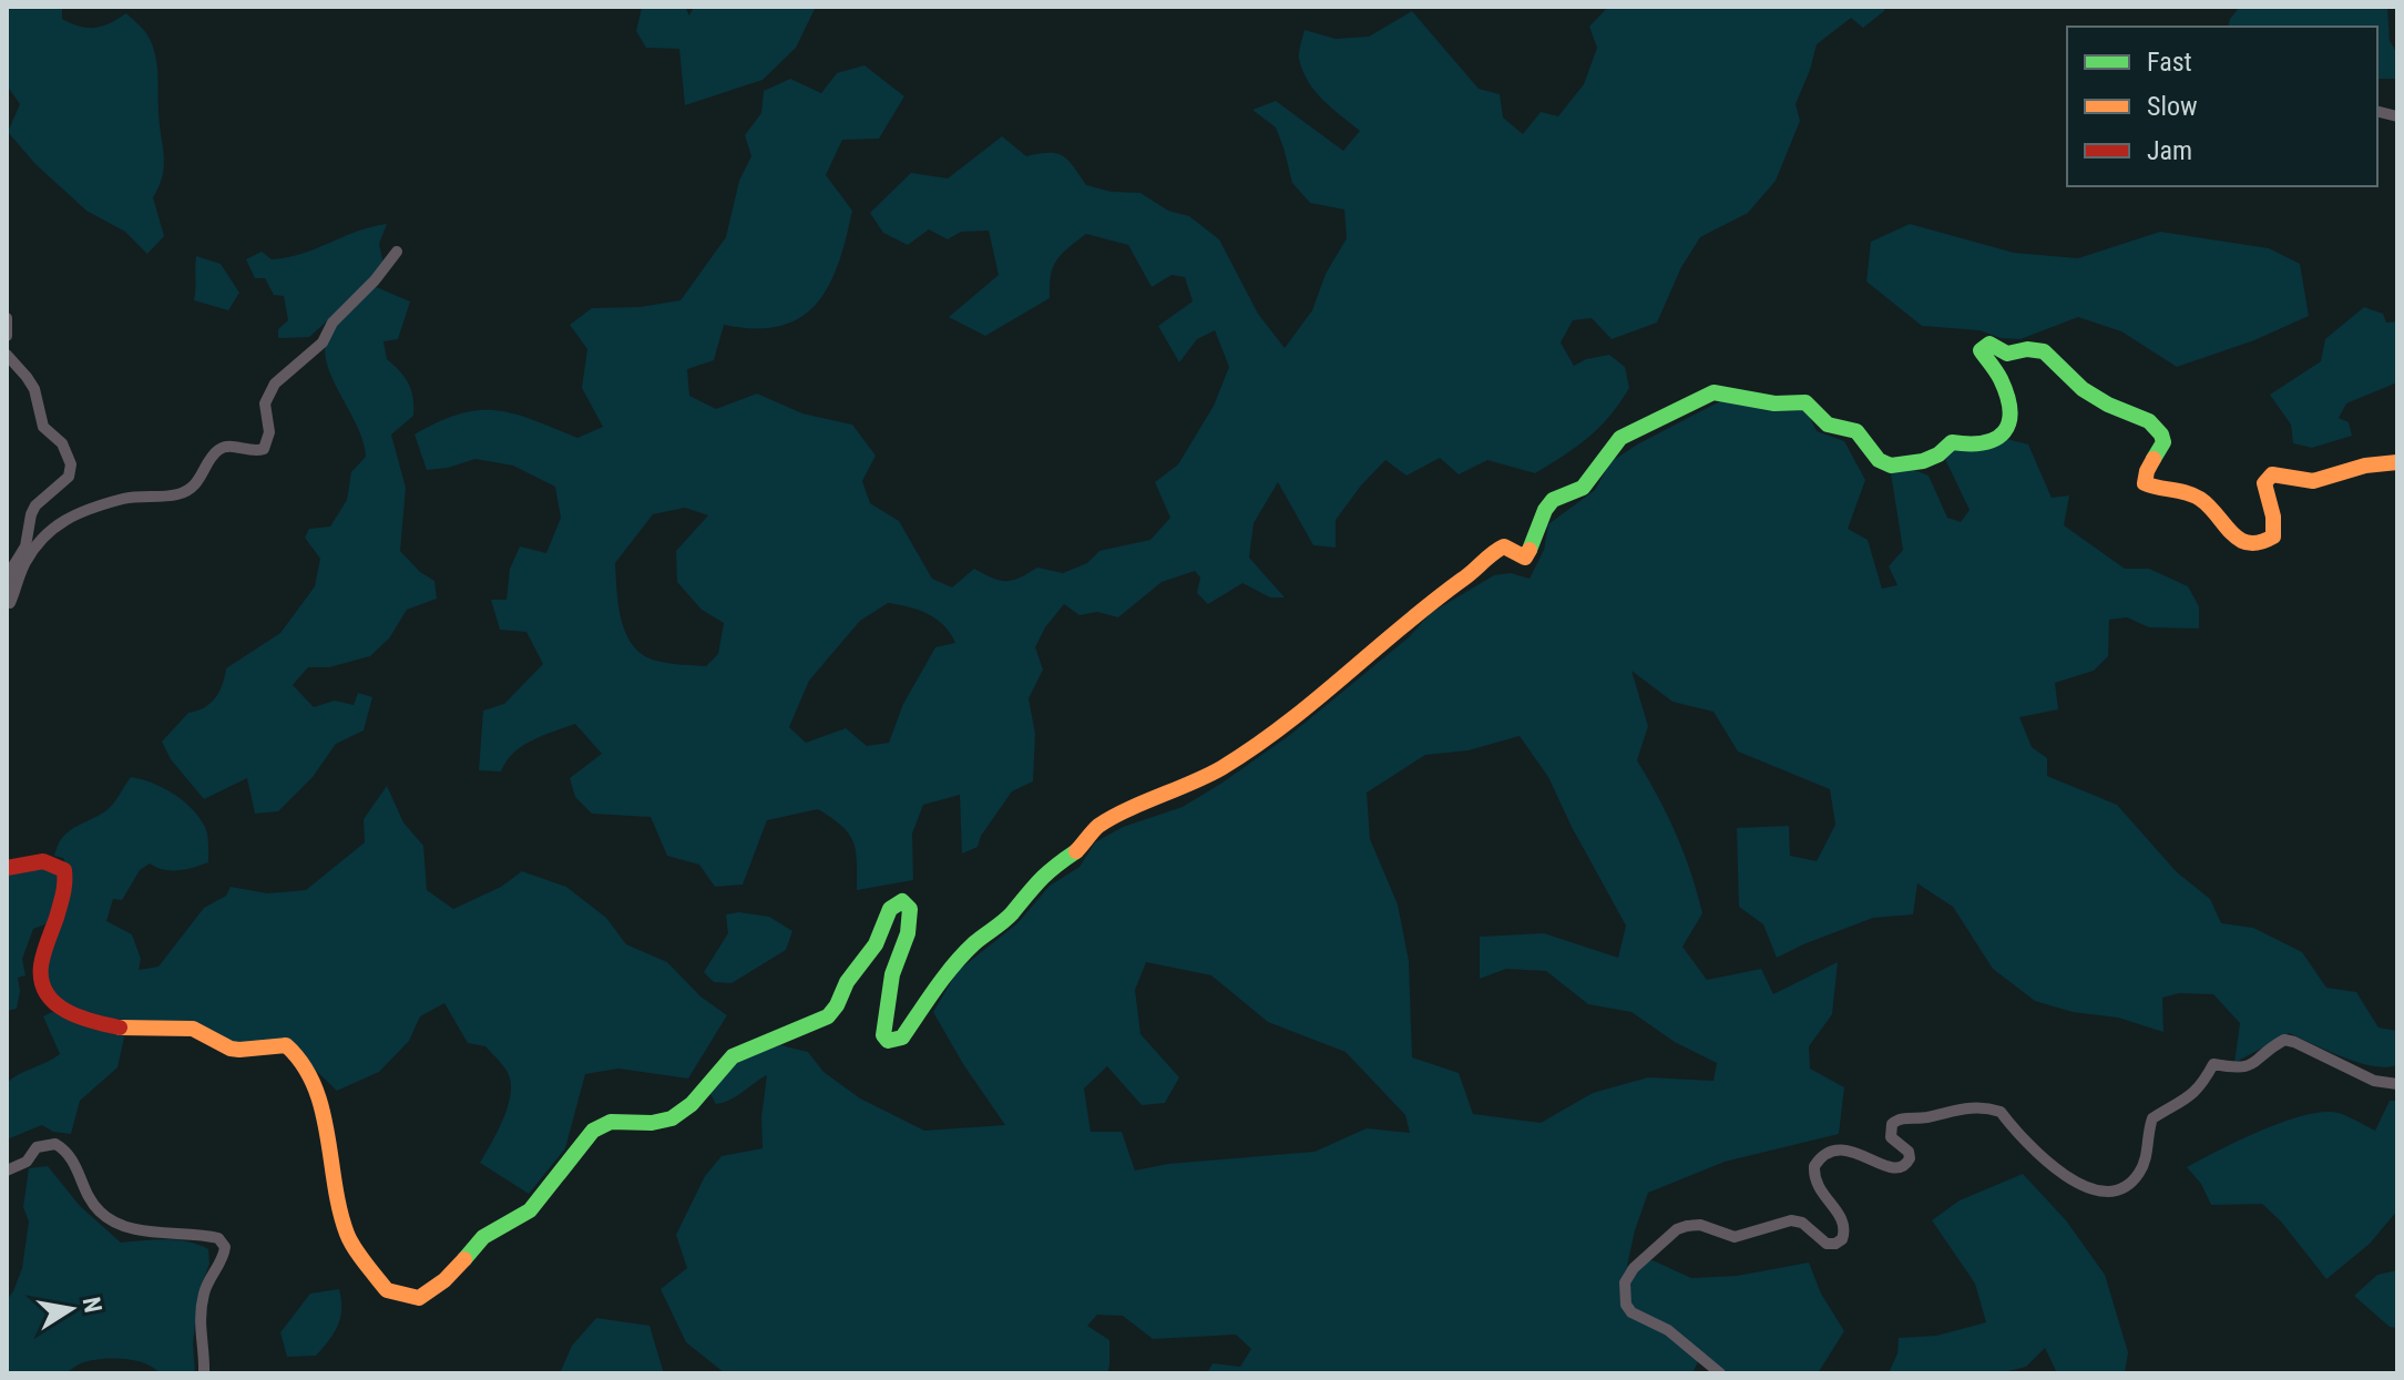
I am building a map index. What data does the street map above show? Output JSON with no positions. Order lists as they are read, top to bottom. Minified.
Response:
{"legend":["Fast","Slow","Jam"],"north":"right"}
